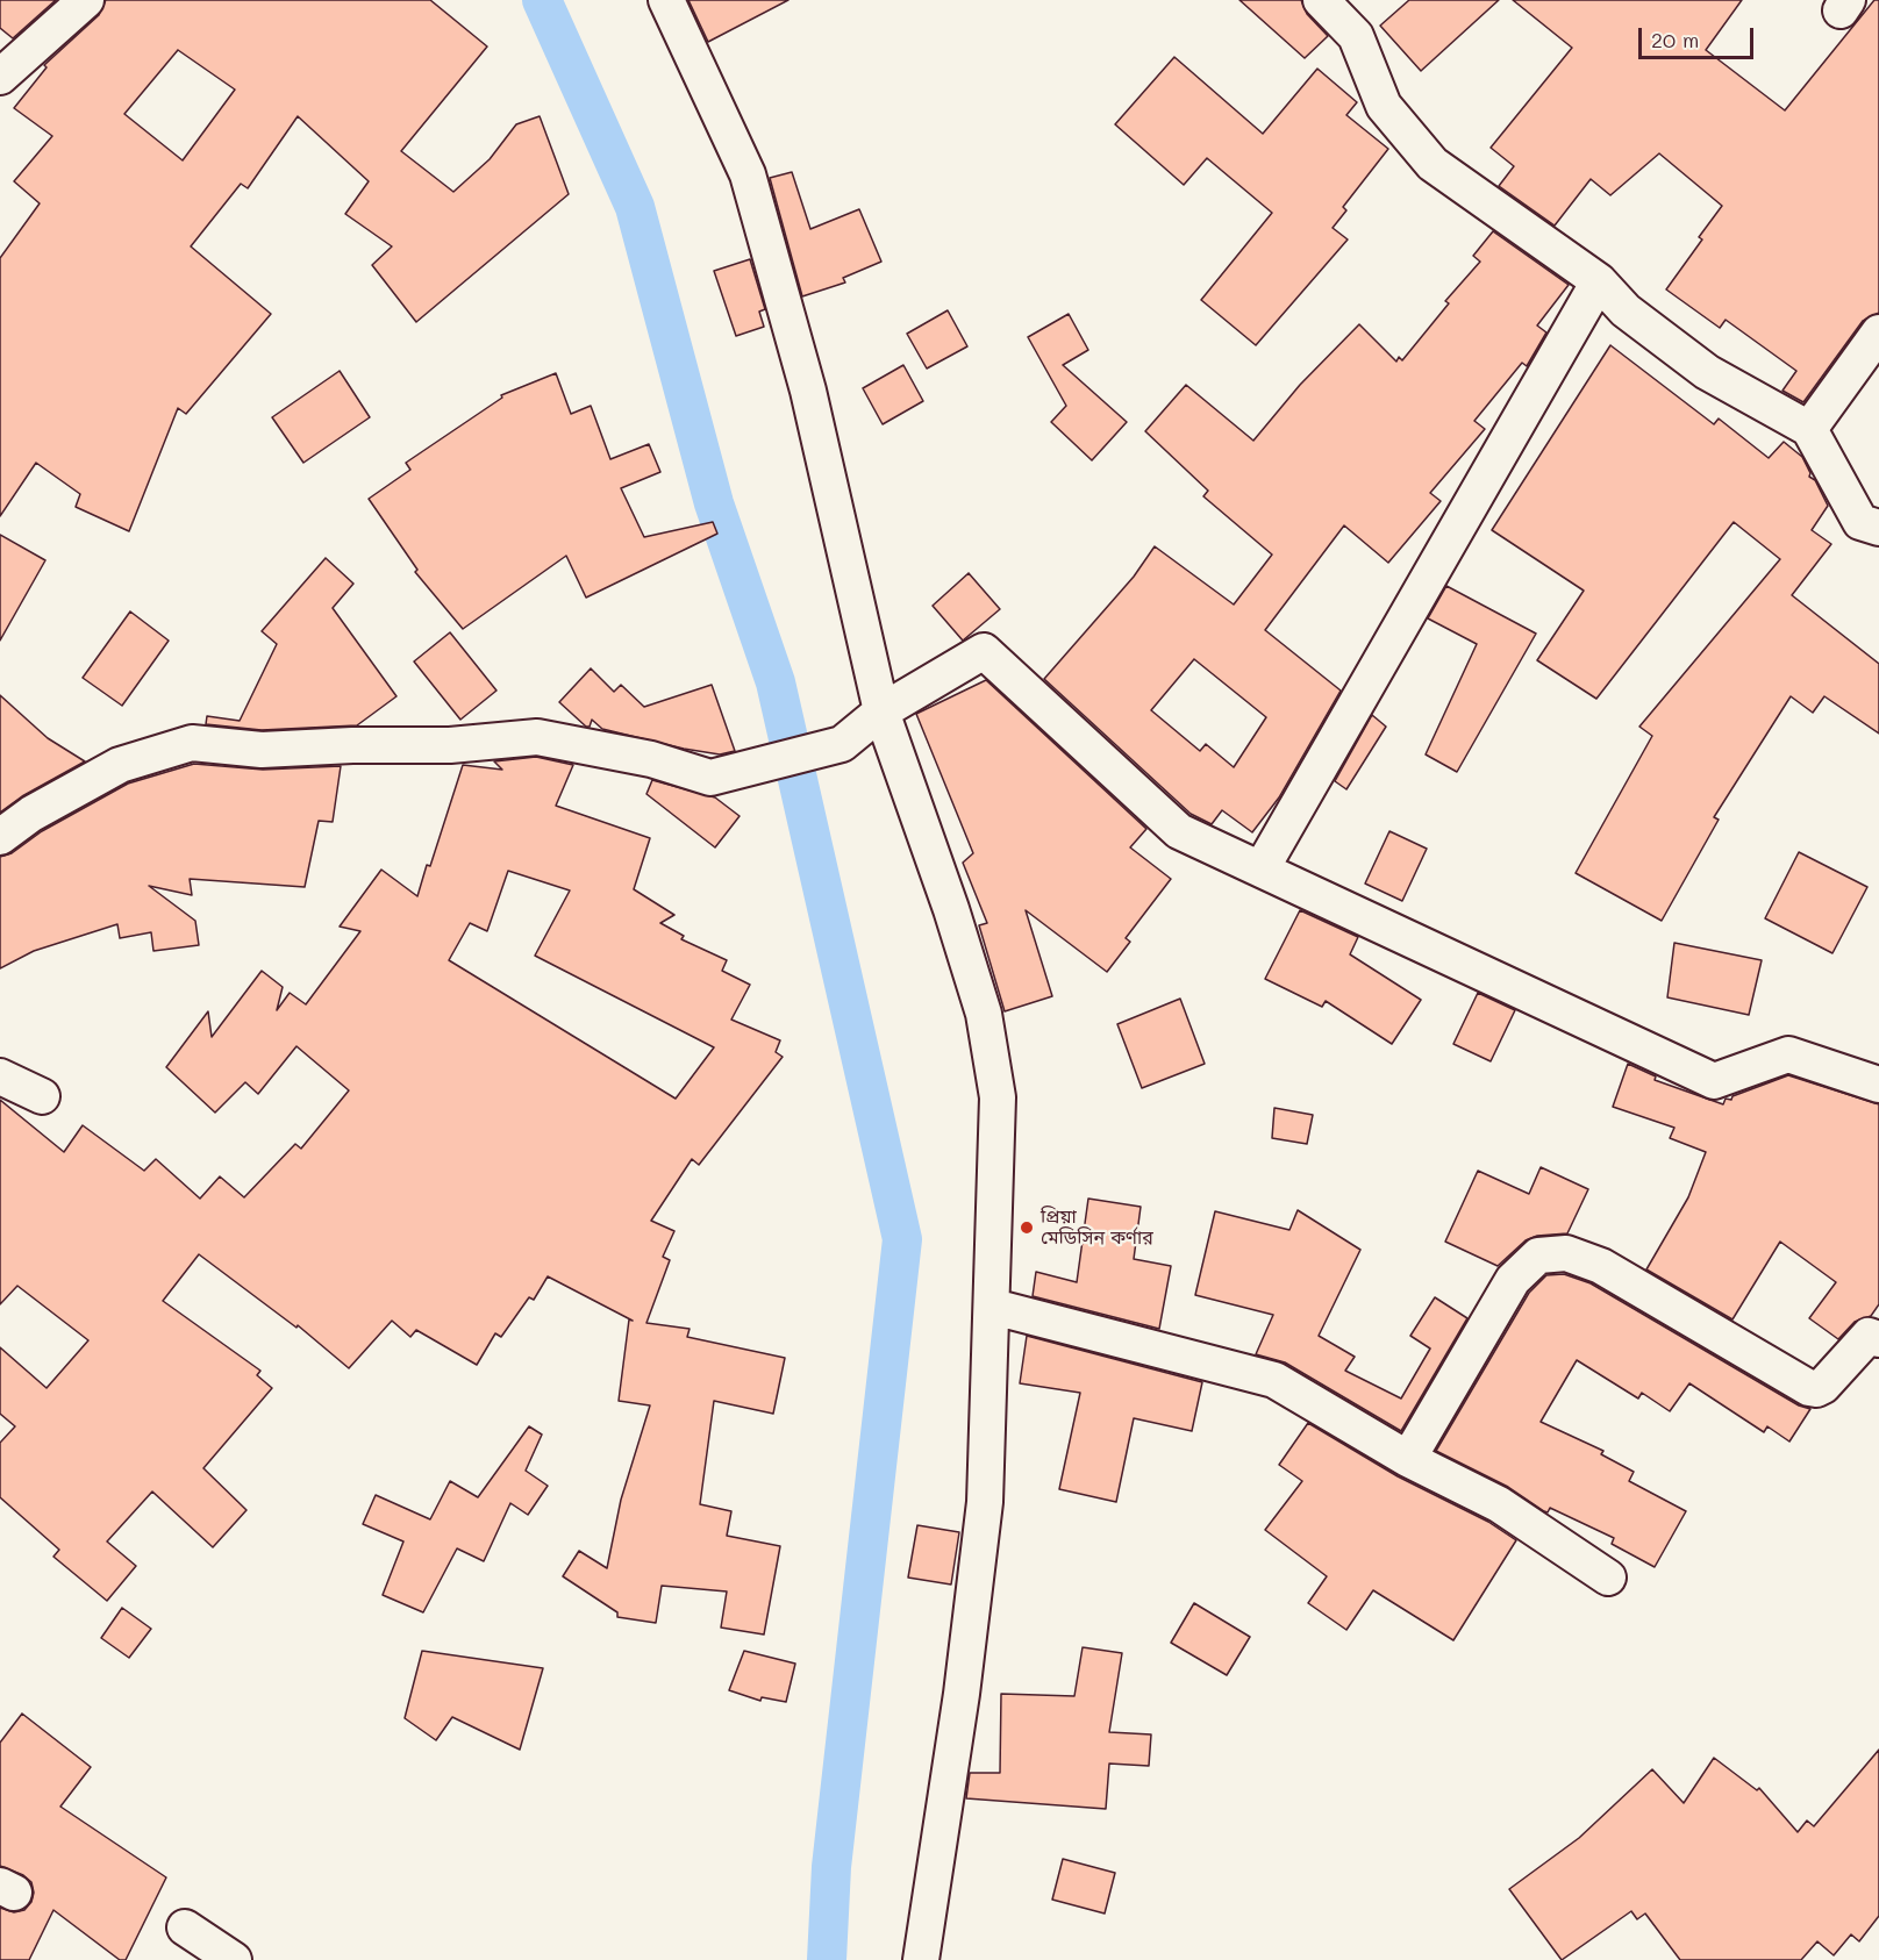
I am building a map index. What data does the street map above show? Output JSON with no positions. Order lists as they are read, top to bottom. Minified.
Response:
{"places":["প্রিয়া মেডিসিন কর্ণার"],"scale_bar":"20 m"}
